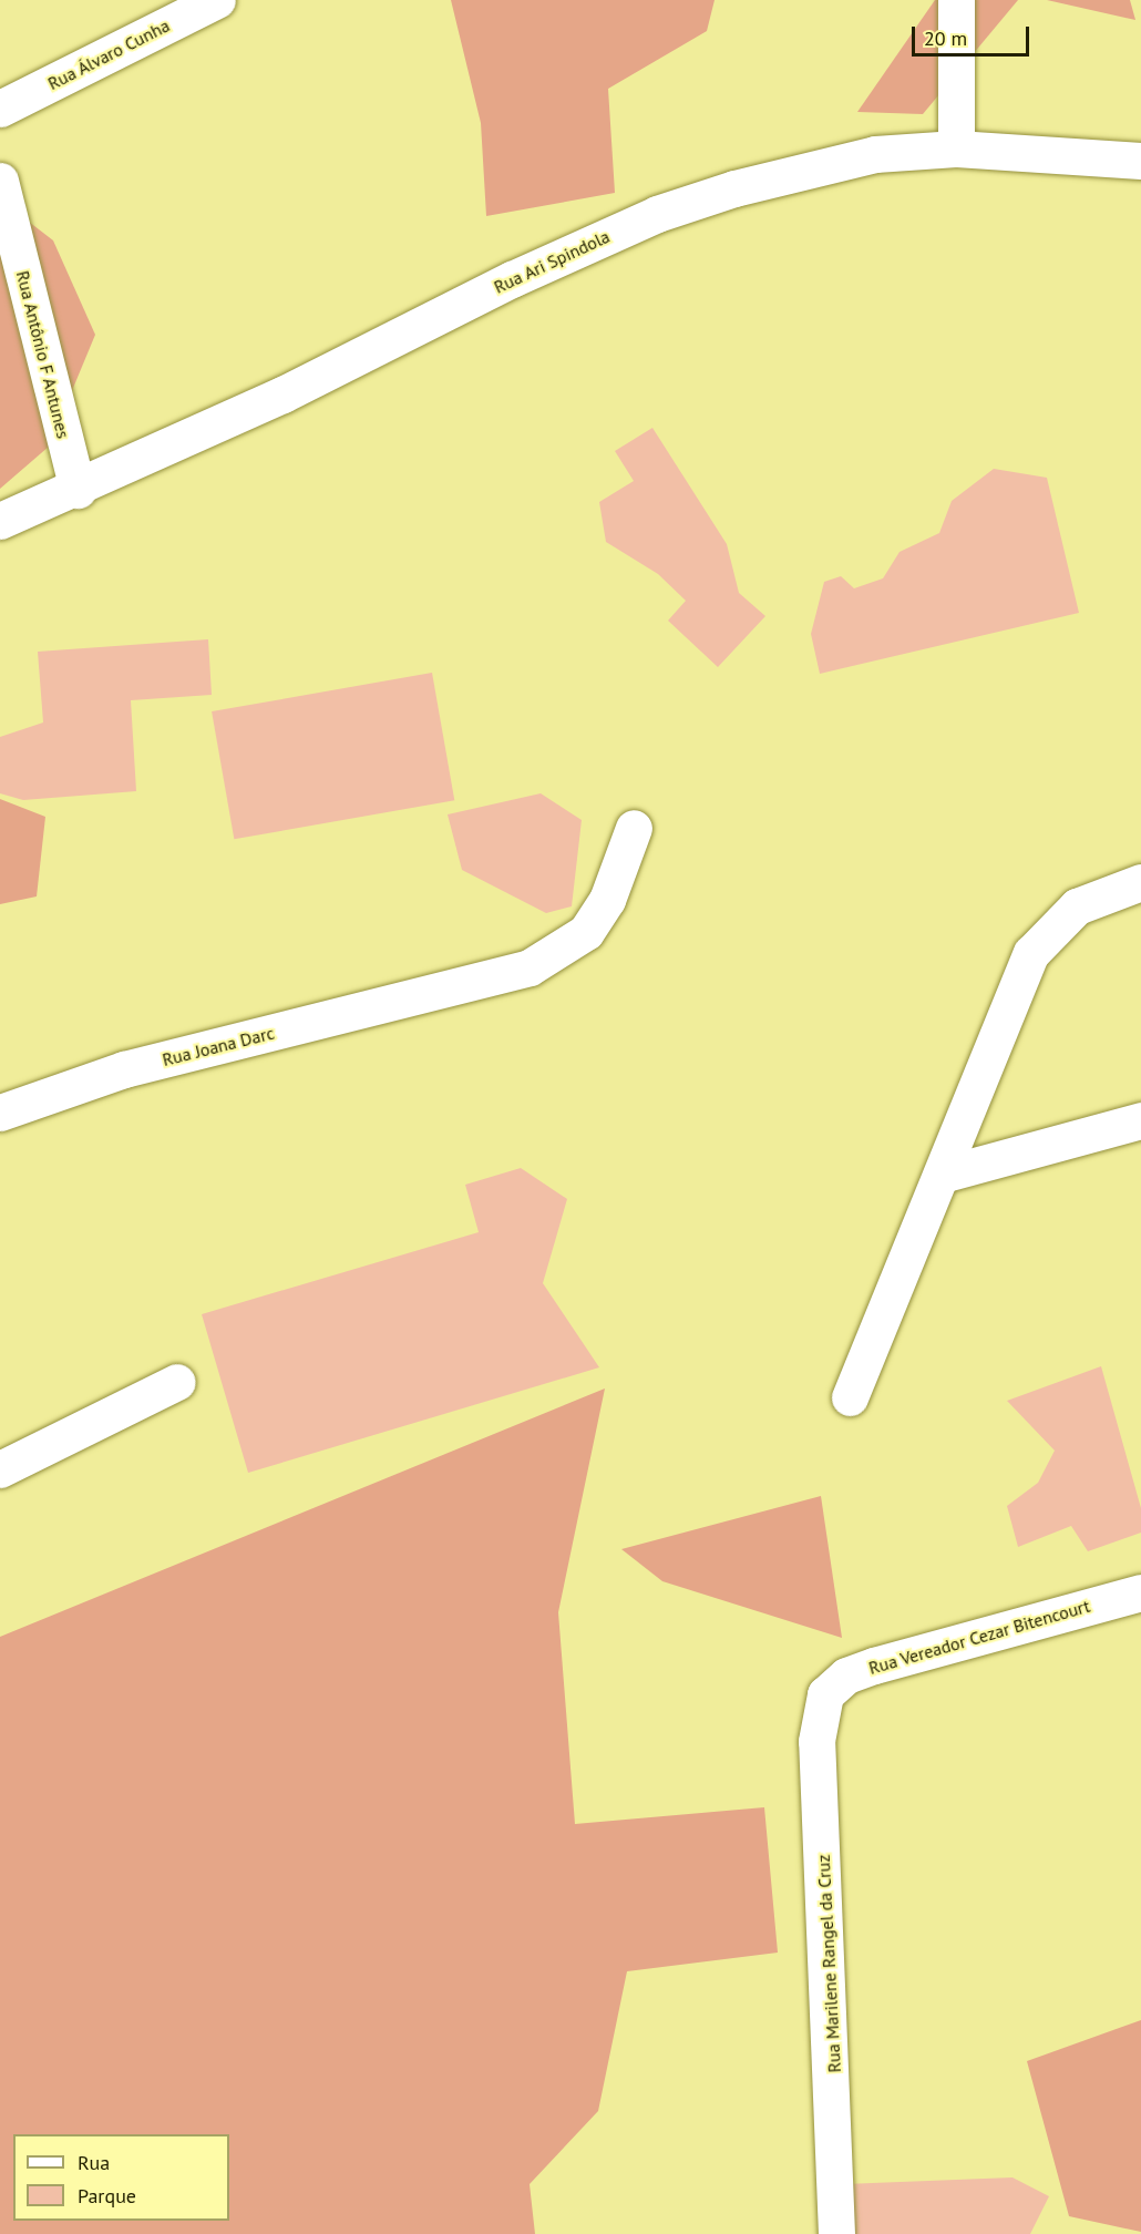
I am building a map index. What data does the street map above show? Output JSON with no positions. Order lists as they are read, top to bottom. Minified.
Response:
{"streets":{"street":["Rua Álvaro Cunha","Rua Ari Spindola","Rua Antônio F Antunes","Rua Joana Darc","Rua Vereador Cezar Bitencourt","Rua Marilene Rangel da Cruz"]},"crossings":[["Rua Ari Spindola","Rua Antônio F Antunes"],["Rua Vereador Cezar Bitencourt","Rua Marilene Rangel da Cruz"]],"legend":["Rua","Parque"],"scale_bar":"20 m"}
